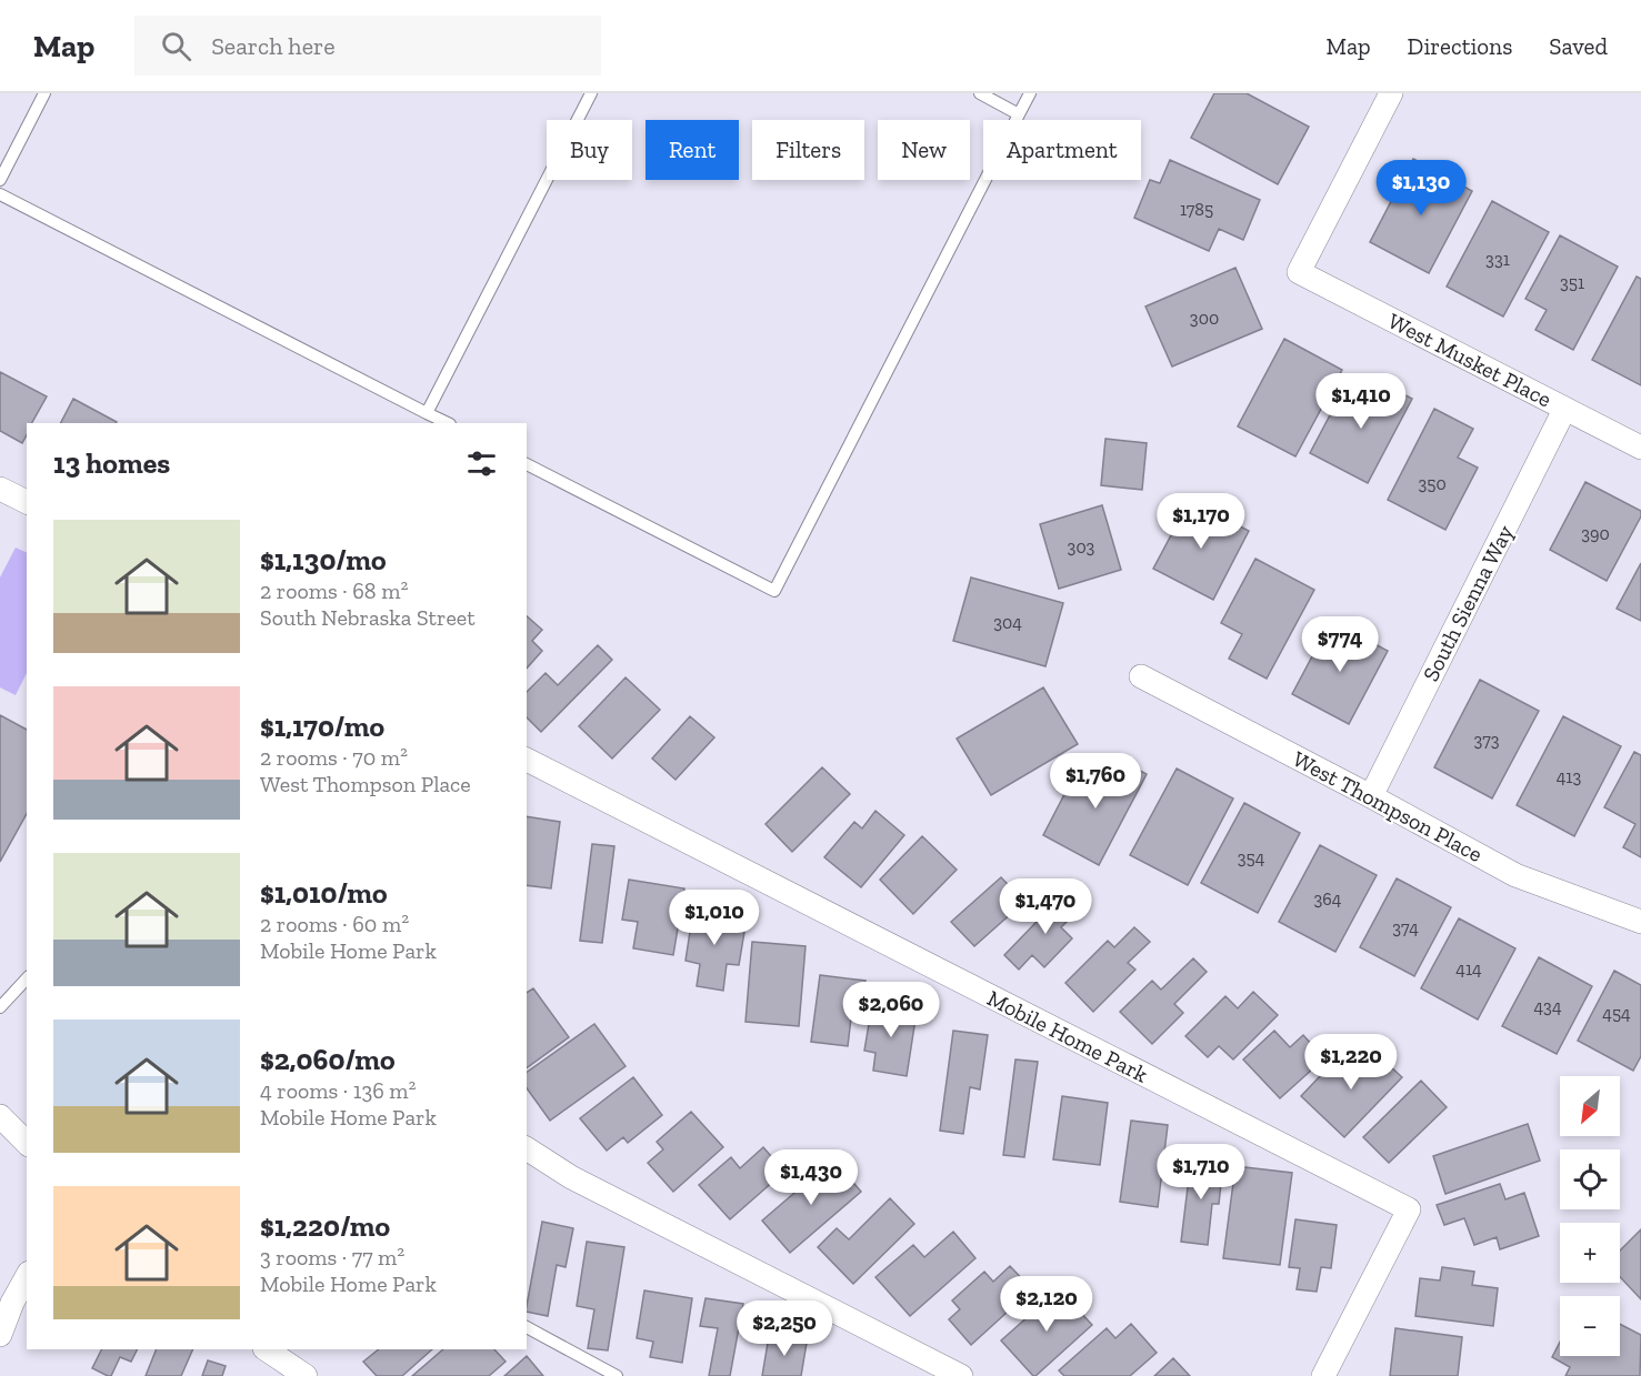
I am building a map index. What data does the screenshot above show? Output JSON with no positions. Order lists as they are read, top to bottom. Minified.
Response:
{"streets":{"street":["West Musket Place","South Sienna Way","West Thompson Place","Mobile Home Park"]},"crossings":[["West Musket Place","South Sienna Way"],["South Sienna Way","West Thompson Place"]],"house_numbers":["1785","331","351","300","350","390","303","304","373","413","354","364","374","414","434","454"],"north":"bottom left","page":{"header":"Map","search":"Search here","nav":["Map","Directions","Saved"],"chip":["Buy","Rent","Filters","New","Apartment"],"price":["$1,130","$1,410","$1,170","$774","$1,760","$1,470","$1,010","$2,060","$1,220","$1,710","$1,430","$2,120","$2,250"],"heading":"13 homes","list":[{"name":"$1,130/mo","note":"2 rooms · 68 m² · South Nebraska Street"},{"name":"$1,170/mo","note":"2 rooms · 70 m² · West Thompson Place"},{"name":"$1,010/mo","note":"2 rooms · 60 m² · Mobile Home Park"},{"name":"$2,060/mo","note":"4 rooms · 136 m² · Mobile Home Park"},{"name":"$1,220/mo","note":"3 rooms · 77 m² · Mobile Home Park"}],"map_buttons":["+","−"]}}
